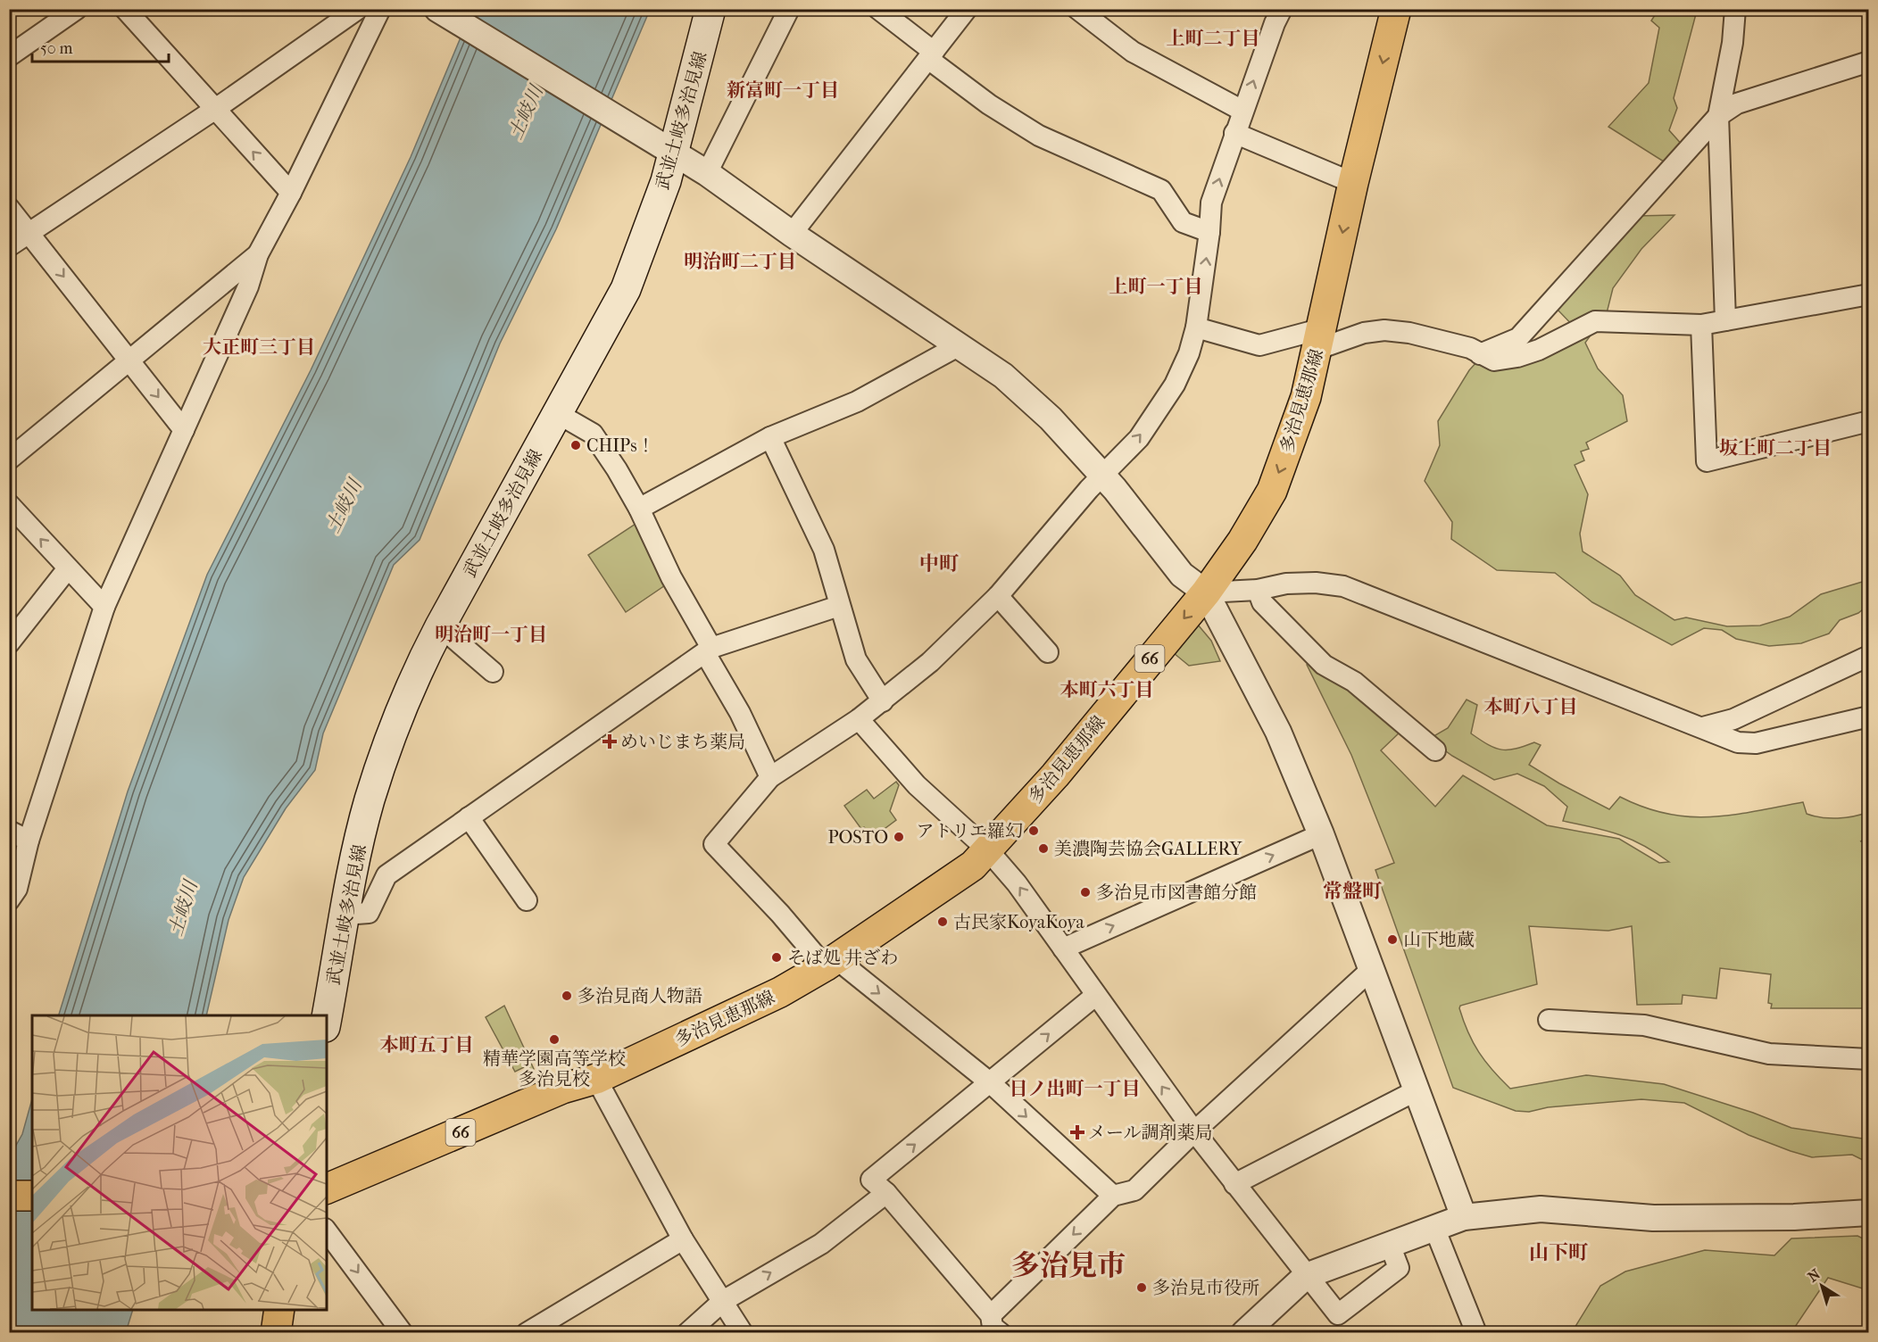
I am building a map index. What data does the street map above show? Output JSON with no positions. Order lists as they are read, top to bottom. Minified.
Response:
{"streets":{"main road":["武並土岐多治見線","多治見恵那線","66"]},"one_way":["多治見恵那線"],"districts":["上町二丁目","新富町一丁目","明治町二丁目","上町一丁目","大正町三丁目","坂上町二丁目","中町","明治町一丁目","本町六丁目","本町八丁目","常盤町","本町五丁目","日ノ出町一丁目","山下町","多治見市"],"water":["土岐川"],"places":{"other":["CHIPs！","アトリエ羅幻","POSTO","美濃陶芸協会GALLERY","多治見市図書館分館","古民家KoyaKoya","山下地蔵","そば処 井ざわ","多治見商人物語","精華学園高等学校 多治見校","多治見市役所"],"health":["めいじまち薬局","メール調剤薬局"]},"scale_bar":"50 m","north":"top left"}
